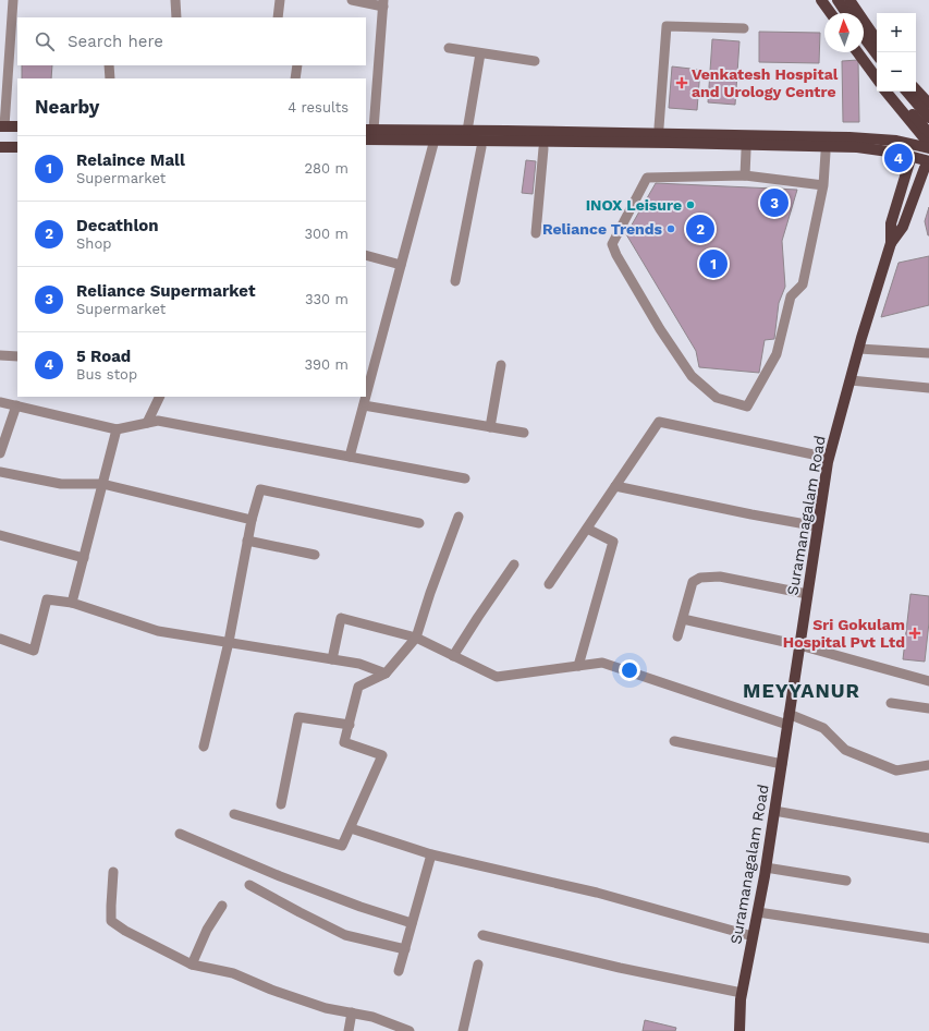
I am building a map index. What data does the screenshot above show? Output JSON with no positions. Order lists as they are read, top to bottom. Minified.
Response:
{"streets":{"main road":["Suramanagalam Road"]},"districts":["MEYYANUR"],"places":{"health":["Venkatesh Hospital and Urology Centre","Sri Gokulam Hospital Pvt Ltd"],"other":["INOX Leisure","Reliance Trends"]},"north":"top","page":{"map_buttons":["+","−"],"search":"Search here","heading":["Nearby","4 results"],"list":[{"mark":"1","name":"Relaince Mall","note":"Supermarket","value":"280 m"},{"mark":"2","name":"Decathlon","note":"Shop","value":"300 m"},{"mark":"3","name":"Reliance Supermarket","note":"Supermarket","value":"330 m"},{"mark":"4","name":"5 Road","note":"Bus stop","value":"390 m"}],"pins":["4","3","2","1"]}}
